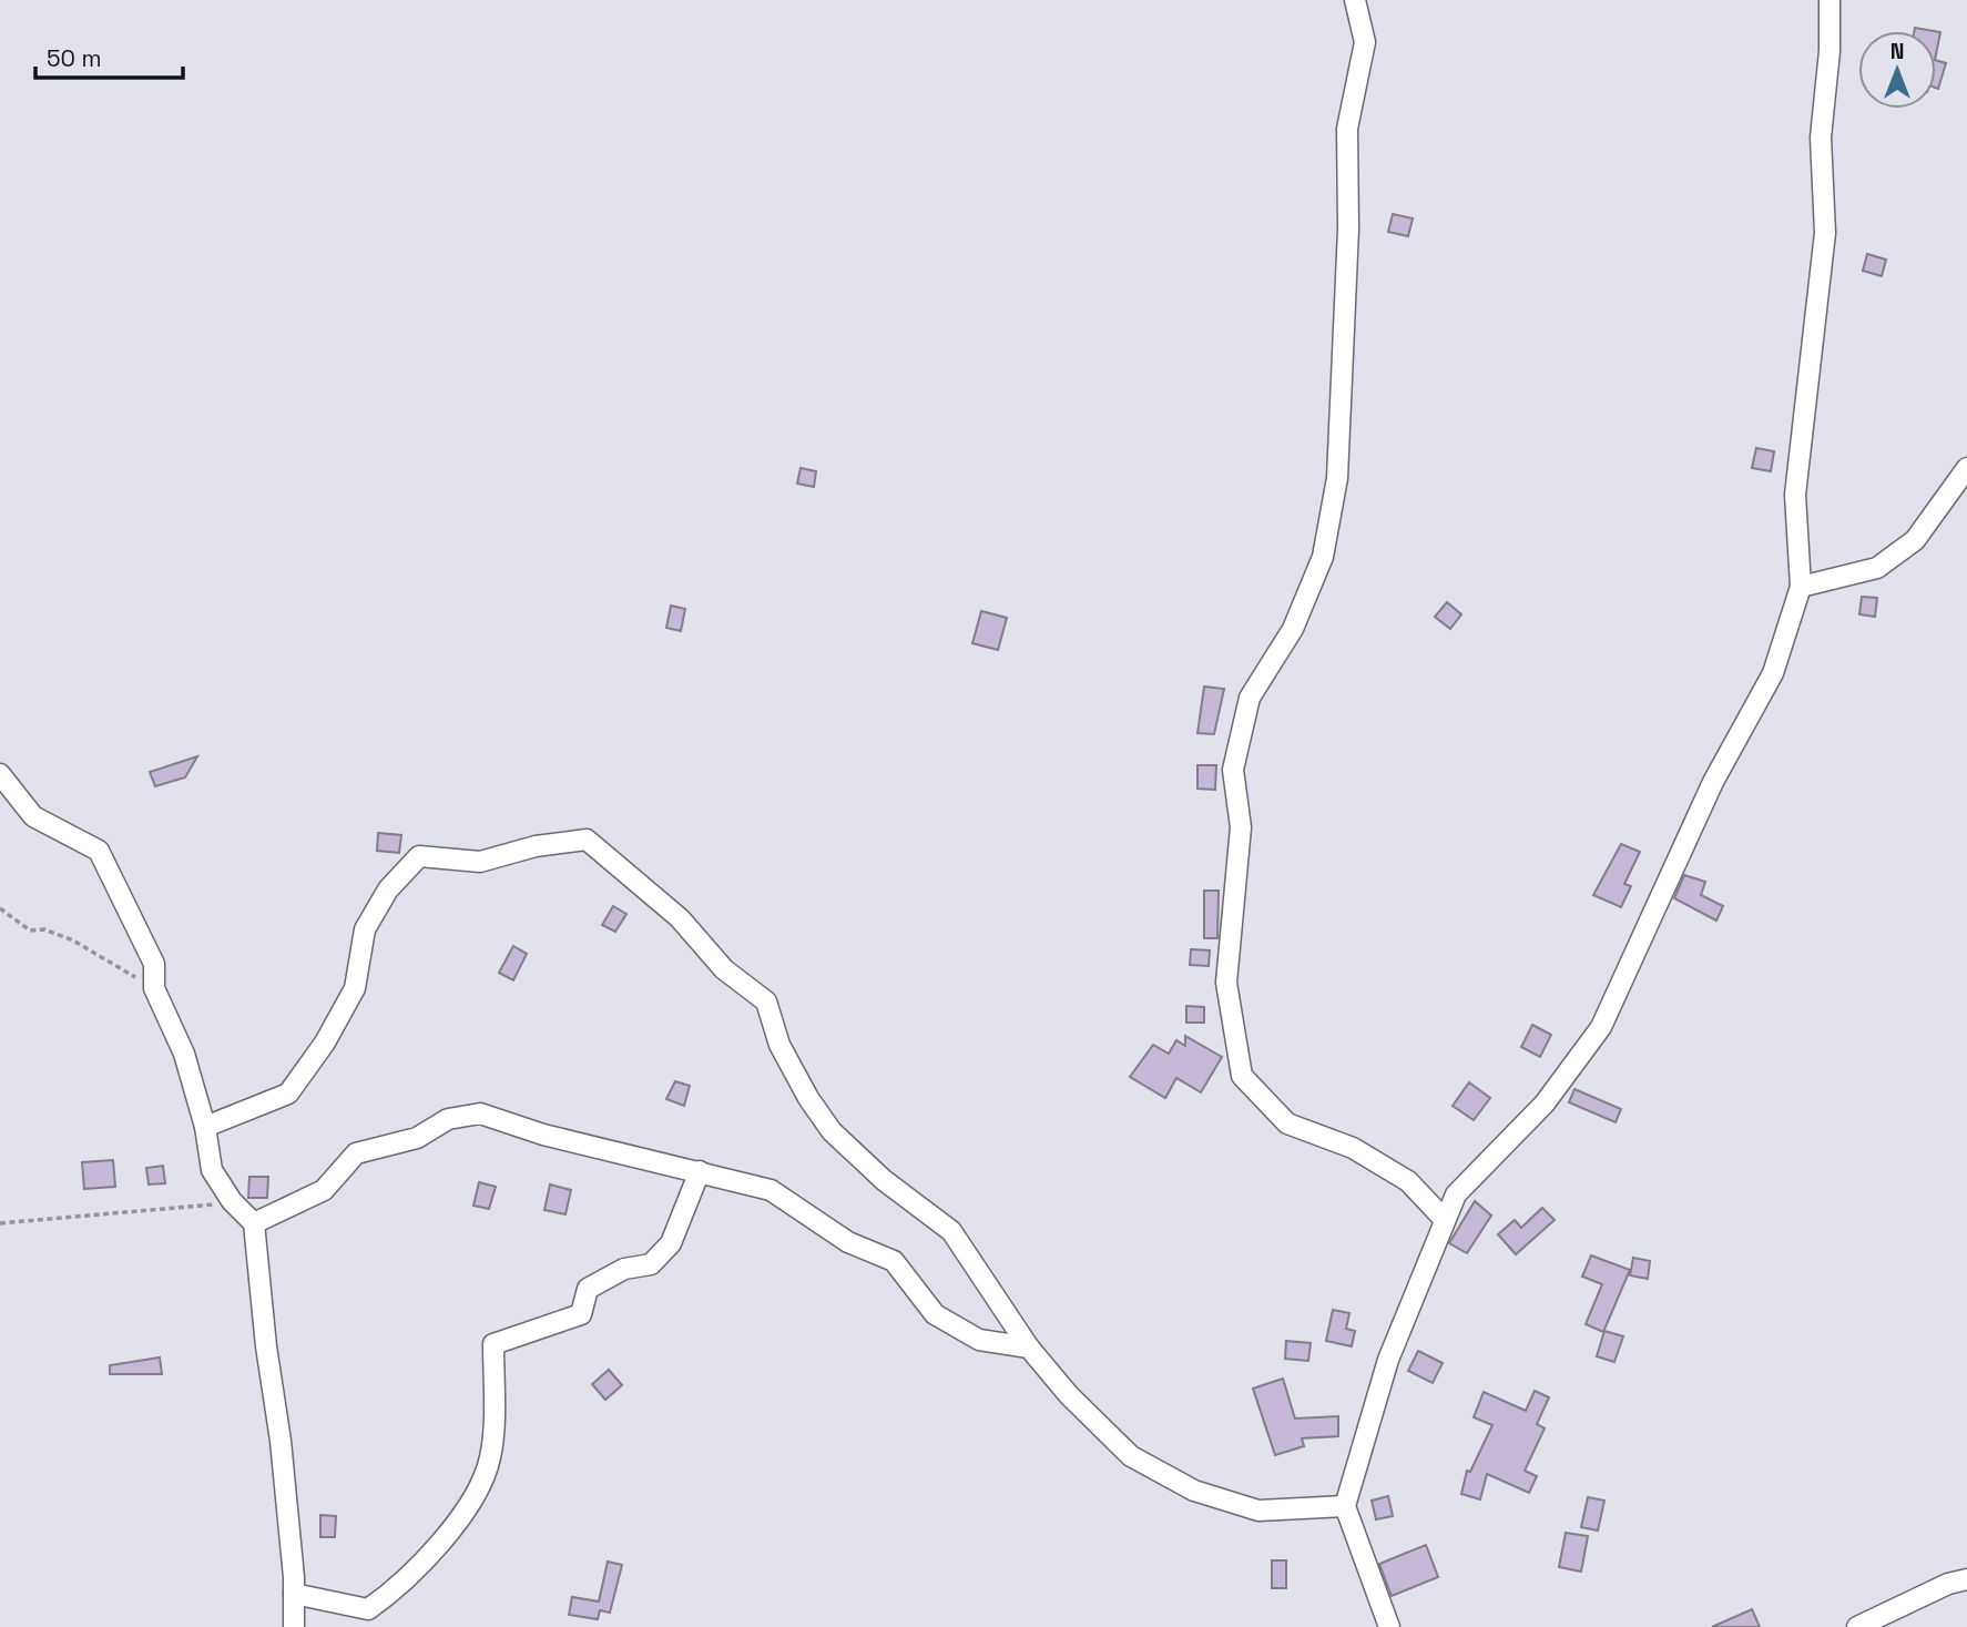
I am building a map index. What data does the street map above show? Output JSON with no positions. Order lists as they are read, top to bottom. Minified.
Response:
{"scale_bar":"50 m","north":"top"}
